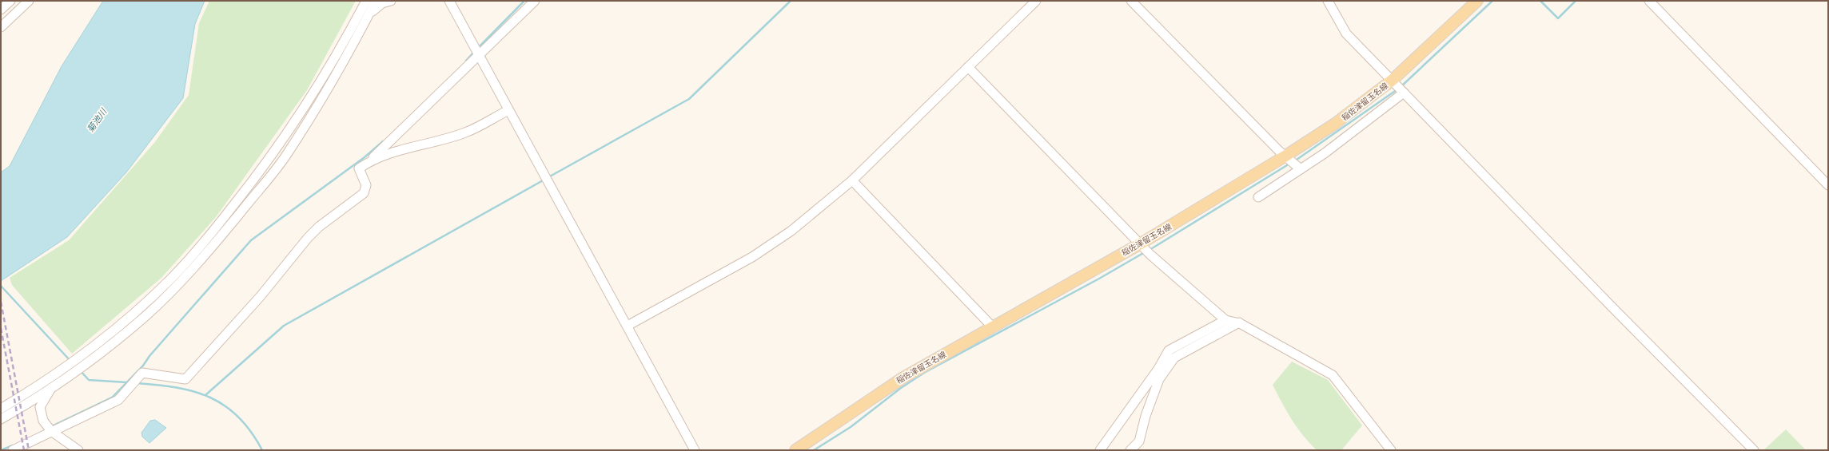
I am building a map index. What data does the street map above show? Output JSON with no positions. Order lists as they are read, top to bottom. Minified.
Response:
{"streets":{"main road":["稲佐津留玉名線"]},"water":["菊池川"]}
